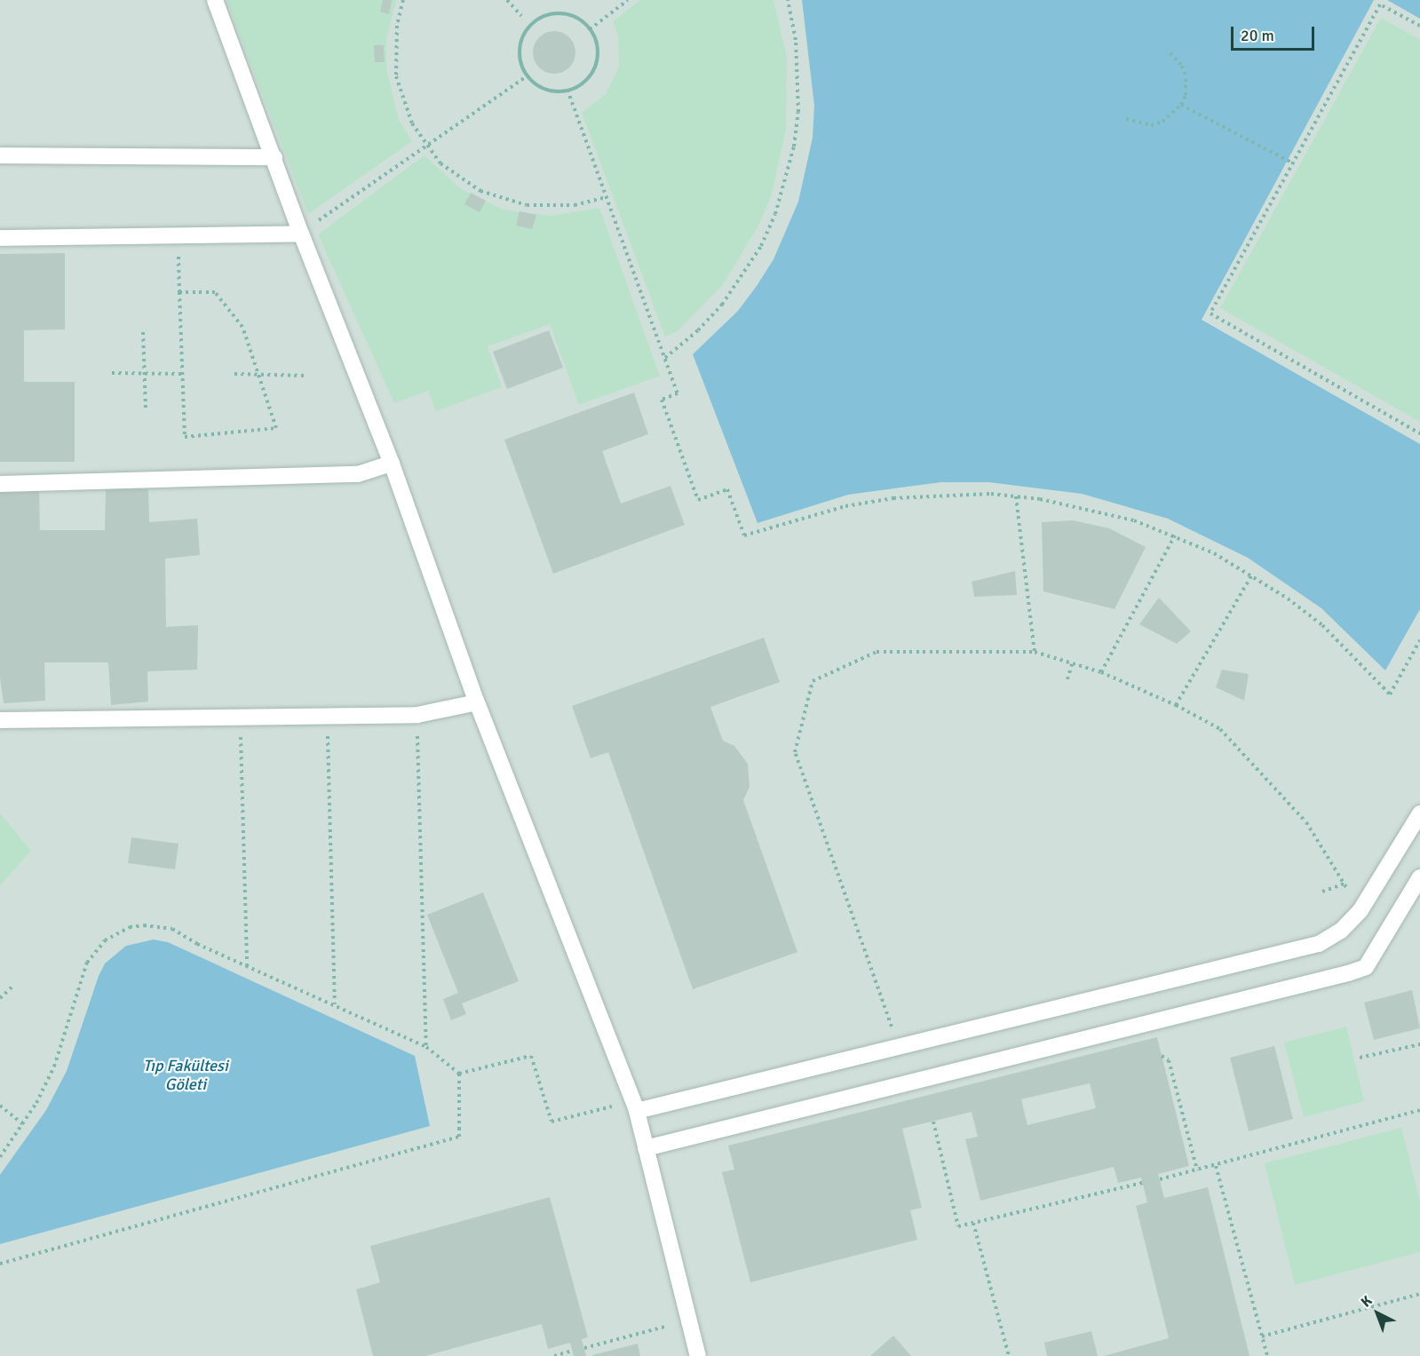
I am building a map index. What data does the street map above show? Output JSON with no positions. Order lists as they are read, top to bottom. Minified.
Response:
{"water":["Tıp Fakültesi Göleti"],"scale_bar":"20 m","north":"top left"}
